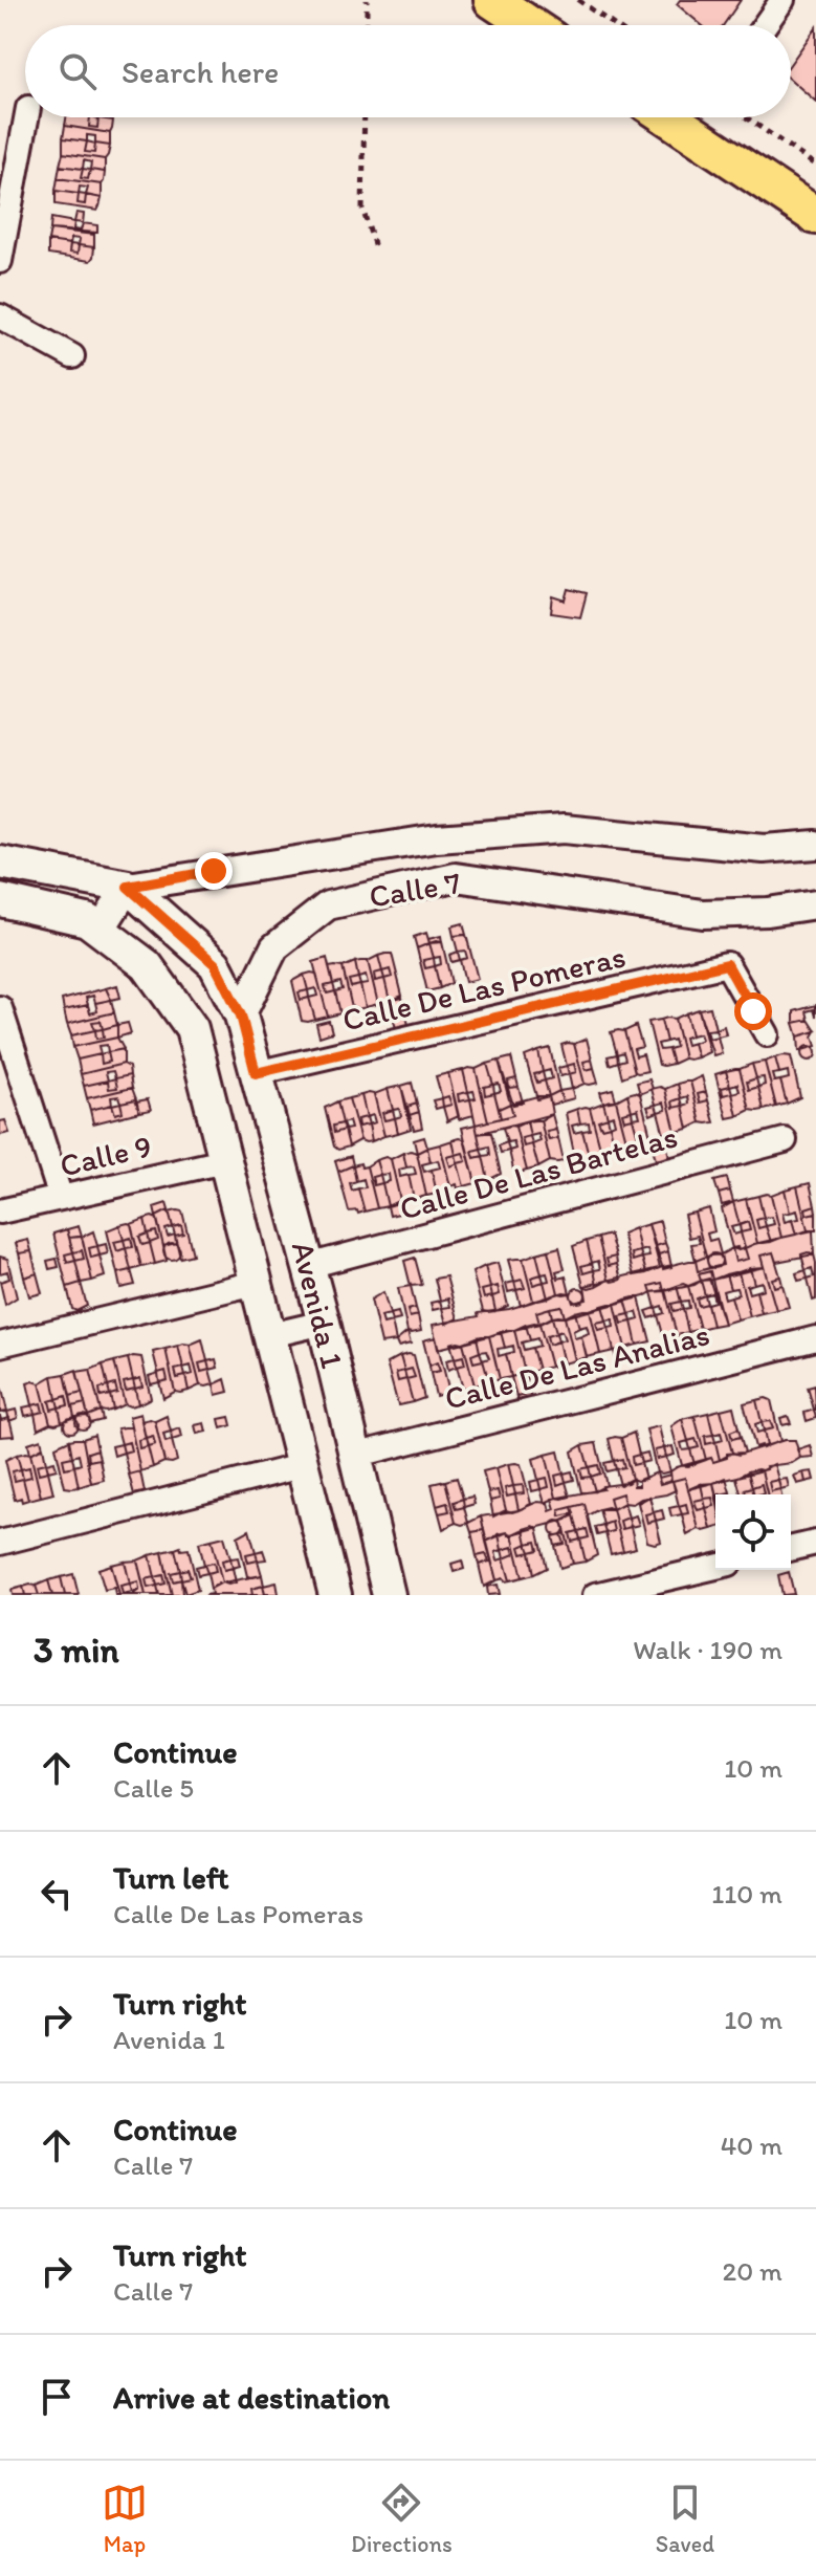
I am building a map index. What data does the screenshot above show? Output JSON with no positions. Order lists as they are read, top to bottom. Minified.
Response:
{"streets":{"main road":["Calle 7","Avenida 1"],"street":["Calle De Las Pomeras","Calle 9","Calle De Las Bartelas","Calle De Las Analias"]},"crossings":[["Calle 7","Avenida 1"],["Calle De Las Pomeras","Avenida 1"],["Calle 9","Avenida 1"],["Calle De Las Bartelas","Avenida 1"],["Avenida 1","Calle De Las Analias"]],"page":{"search":"Search here","heading":["3 min","Walk · 190 m"],"list":[["Continue","Calle 5","10 m"],["Turn left","Calle De Las Pomeras","110 m"],["Turn right","Avenida 1","10 m"],["Continue","Calle 7","40 m"],["Turn right","Calle 7","20 m"],"Arrive at destination"],"nav":["Map","Directions","Saved"]}}
